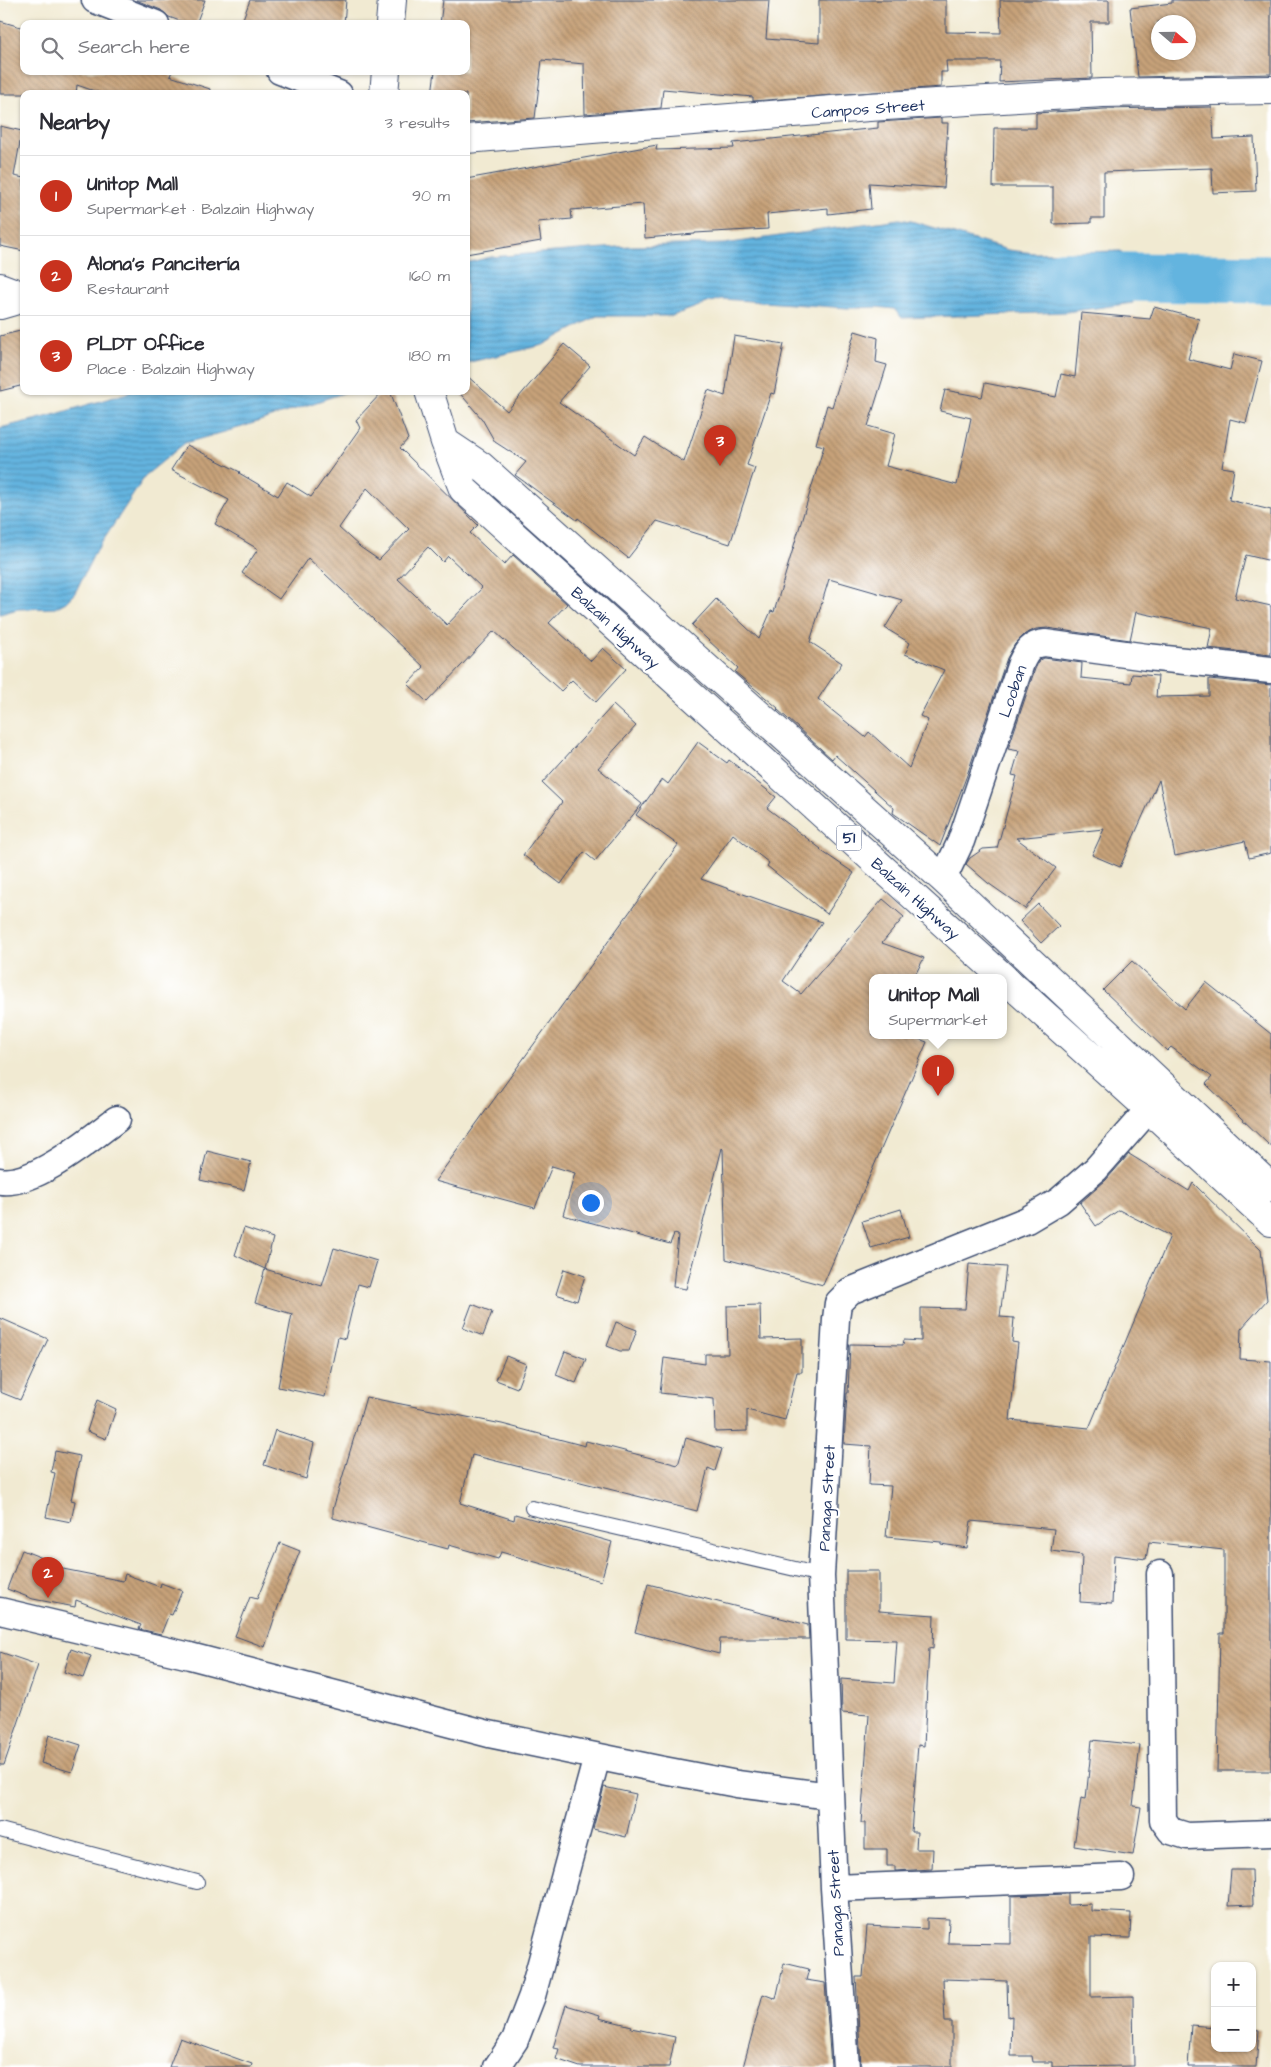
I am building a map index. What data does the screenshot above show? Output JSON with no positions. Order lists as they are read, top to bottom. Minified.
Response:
{"streets":{"main road":["Campos Street","Balzain Highway","51"],"street":["Looban","Panaga Street"]},"crossings":[["Balzain Highway","Looban"],["Balzain Highway","Panaga Street"]],"north":"right","page":{"search":"Search here","heading":["Nearby","3 results"],"list":[{"mark":"1","name":"Unitop Mall","note":"Supermarket · Balzain Highway","value":"90 m"},{"mark":"2","name":"Alona's Pancitería","note":"Restaurant","value":"160 m"},{"mark":"3","name":"PLDT Office","note":"Place · Balzain Highway","value":"180 m"}],"pins":["3","1","2"],"popup":["Unitop Mall","Supermarket"],"map_buttons":["+","−"]}}
